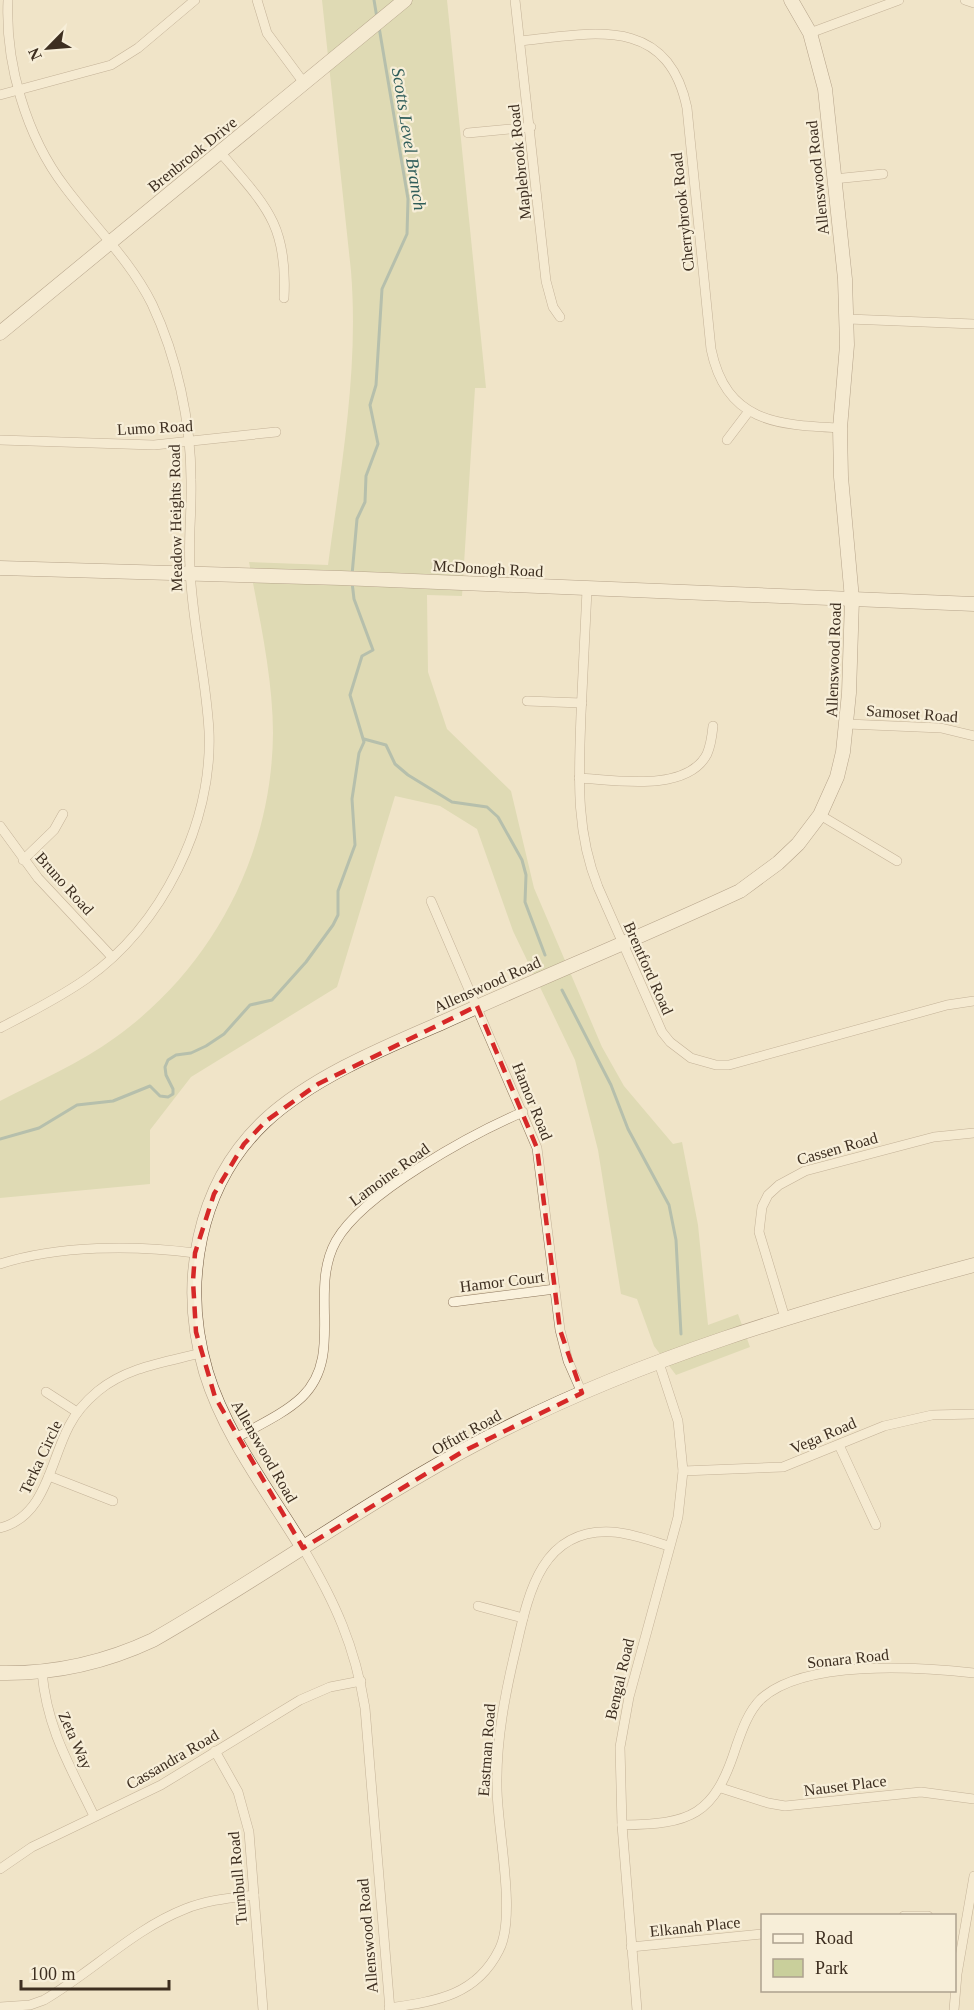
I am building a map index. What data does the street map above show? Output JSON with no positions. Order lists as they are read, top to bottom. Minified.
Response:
{"streets":{"street":["Brenbrook Drive","Maplebrook Road","Allenswood Road","Cherrybrook Road","Lumo Road","Meadow Heights Road","McDonogh Road","Samoset Road","Bruno Road","Brentford Road","Hamor Road","Cassen Road","Lamoine Road","Hamor Court","Offutt Road","Vega Road","Terka Circle","Sonara Road","Bengal Road","Zeta Way","Eastman Road","Cassandra Road","Nauset Place","Turnbull Road","Elkanah Place"]},"crossings":[["Brenbrook Drive","Meadow Heights Road"],["Maplebrook Road","Cherrybrook Road"],["Allenswood Road","Cherrybrook Road"],["Allenswood Road","McDonogh Road"],["Allenswood Road","Samoset Road"],["Allenswood Road","Brentford Road"],["Allenswood Road","Hamor Road"],["Allenswood Road","Lamoine Road"],["Allenswood Road","Offutt Road"],["Allenswood Road","Terka Circle"],["Allenswood Road","Eastman Road"],["Allenswood Road","Cassandra Road"],["Lumo Road","Meadow Heights Road"],["Meadow Heights Road","McDonogh Road"],["Meadow Heights Road","Bruno Road"],["McDonogh Road","Brentford Road"],["Hamor Road","Lamoine Road"],["Hamor Road","Hamor Court"],["Hamor Road","Offutt Road"],["Cassen Road","Offutt Road"],["Offutt Road","Bengal Road"],["Offutt Road","Zeta Way"],["Vega Road","Bengal Road"],["Sonara Road","Bengal Road"],["Sonara Road","Nauset Place"],["Bengal Road","Eastman Road"],["Bengal Road","Elkanah Place"],["Zeta Way","Cassandra Road"],["Cassandra Road","Turnbull Road"]],"water":["Scotts Level Branch"],"legend":["Road","Park"],"scale_bar":"100 m","north":"bottom left"}
